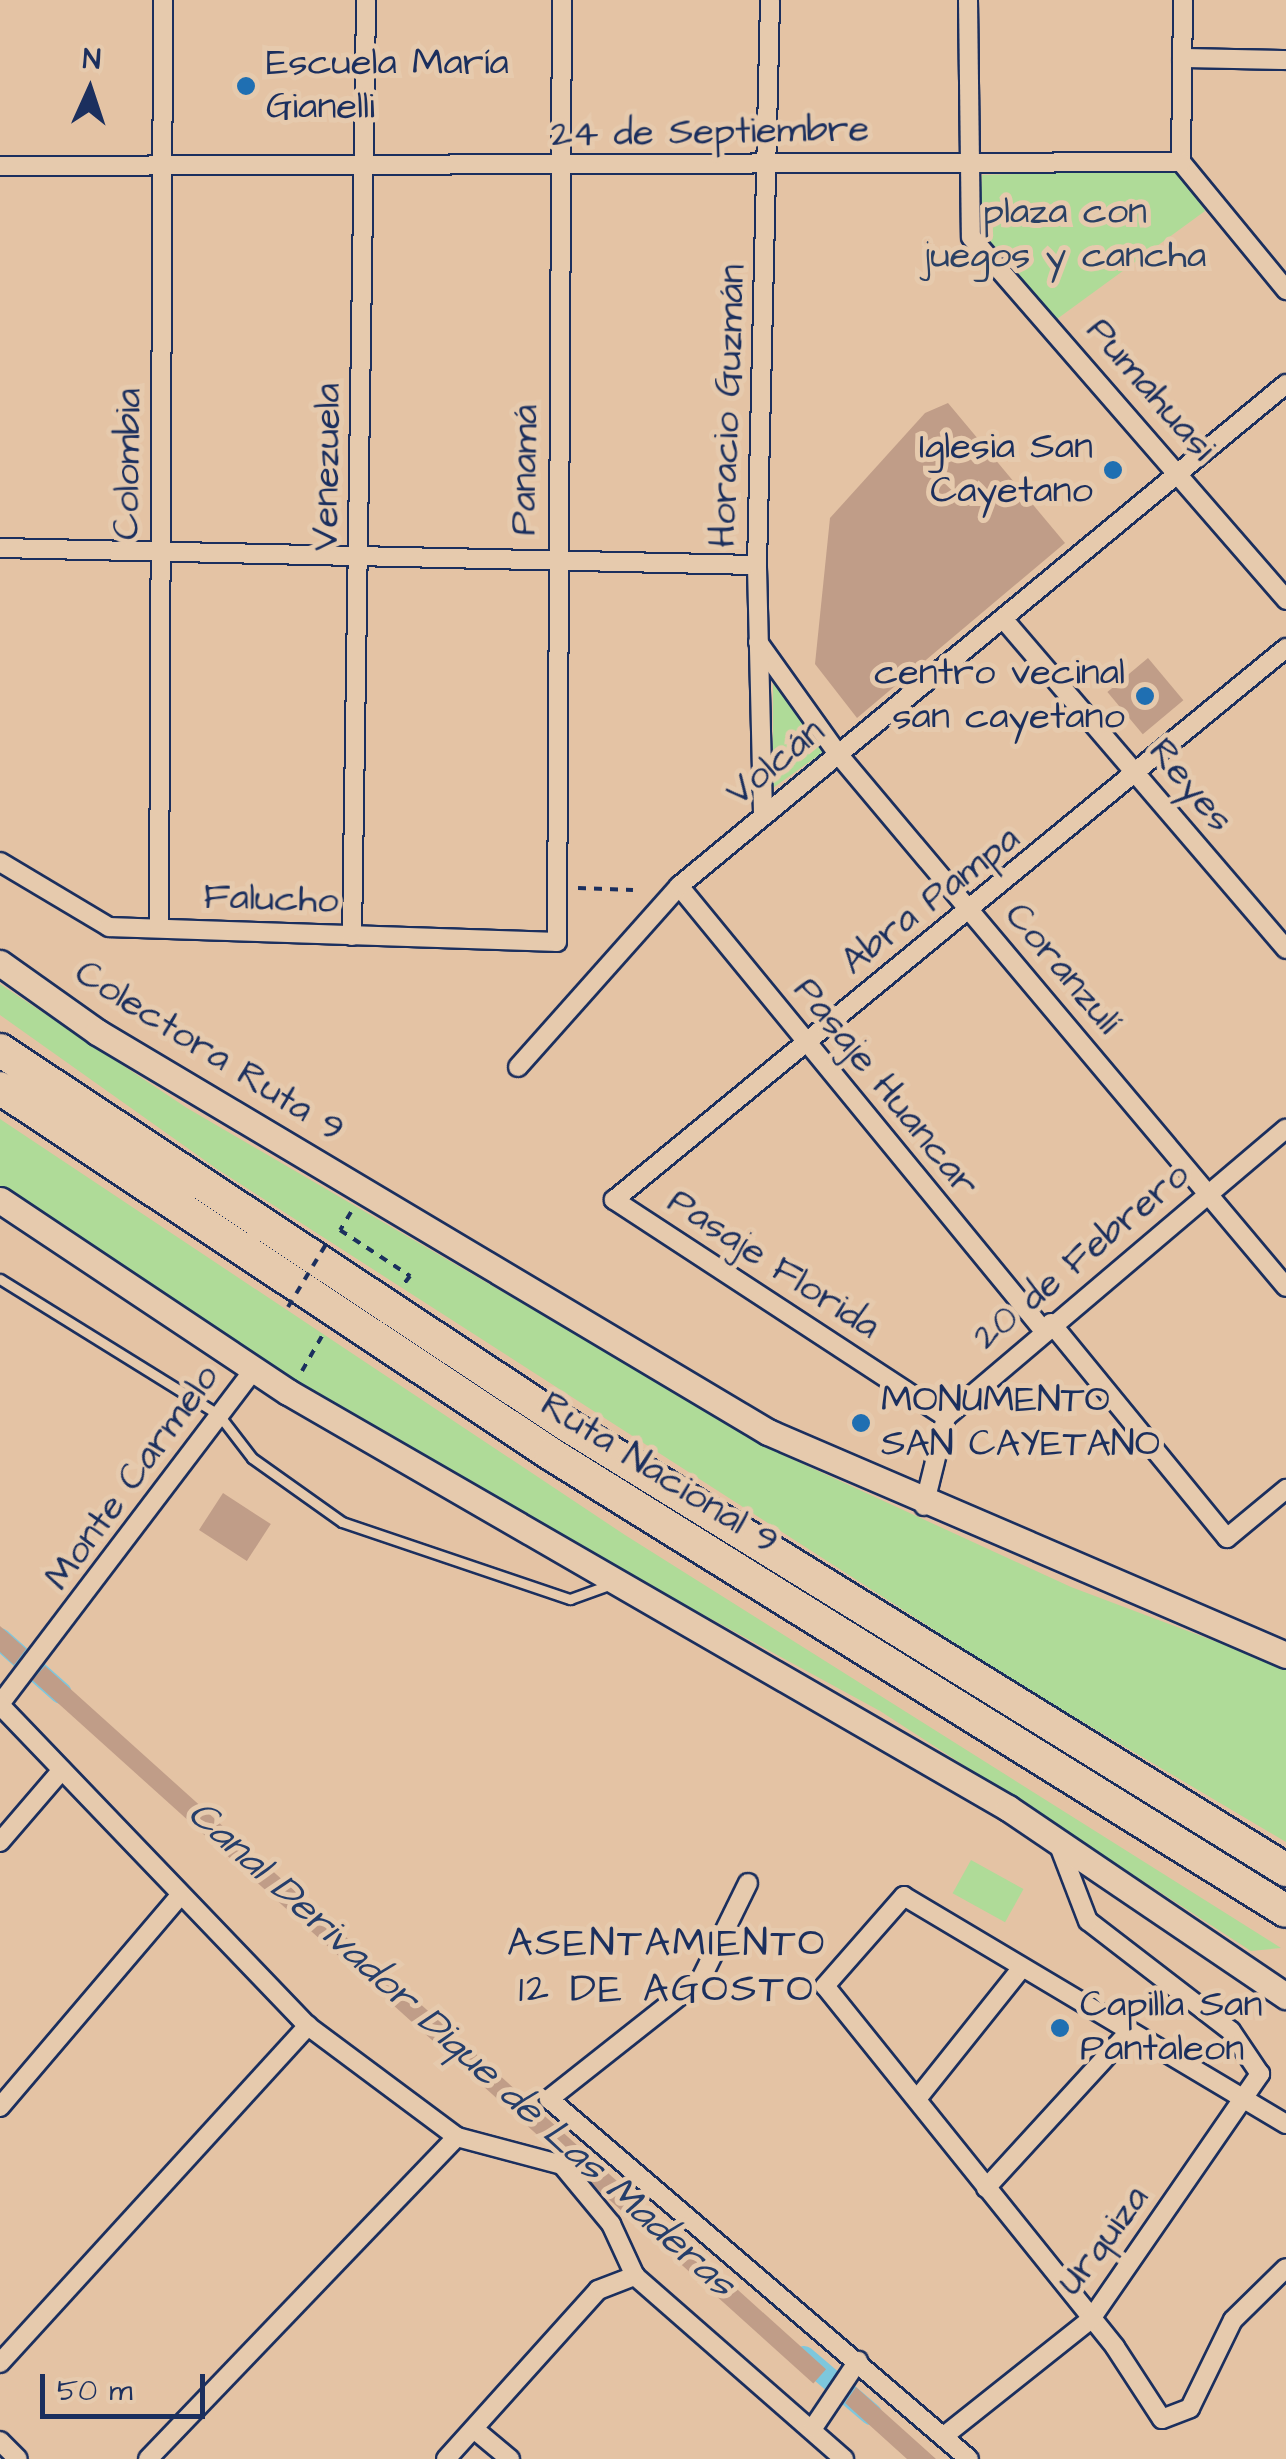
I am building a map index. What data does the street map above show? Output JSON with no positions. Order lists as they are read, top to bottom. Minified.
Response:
{"streets":{"highway":["Ruta Nacional 9"],"street":["24 de Septiembre","Pumahuasi","Horacio Guzmán","Colombia","Venezuela","Panamá","Volcán","Reyes","Falucho","Abra Pampa","Coranzulí","Colectora Ruta 9","Pasaje Huancar","20 de Febrero","Pasaje Florida","Monte Carmelo","Urquiza"]},"crossings":[["24 de Septiembre","Pumahuasi"],["24 de Septiembre","Horacio Guzmán"],["24 de Septiembre","Colombia"],["24 de Septiembre","Venezuela"],["24 de Septiembre","Panamá"],["Pumahuasi","Volcán"],["Horacio Guzmán","Volcán"],["Horacio Guzmán","Coranzulí"],["Colombia","Falucho"],["Venezuela","Falucho"],["Panamá","Falucho"],["Volcán","Reyes"],["Volcán","Coranzulí"],["Volcán","Pasaje Huancar"],["Reyes","Abra Pampa"],["Abra Pampa","Coranzulí"],["Abra Pampa","Pasaje Huancar"],["Abra Pampa","Pasaje Florida"],["Coranzulí","20 de Febrero"],["Pasaje Huancar","20 de Febrero"],["20 de Febrero","Pasaje Florida"]],"districts":["ASENTAMIENTO 12 DE AGOSTO"],"water":["Canal Derivador Dique de Las Maderas"],"parks":["plaza con juegos y cancha"],"places":["Escuela María Gianelli","Iglesia San Cayetano","centro vecinal san cayetano","MONUMENTO SAN CAYETANO","Capilla San Pantaleon"],"scale_bar":"50 m","north":"top"}
